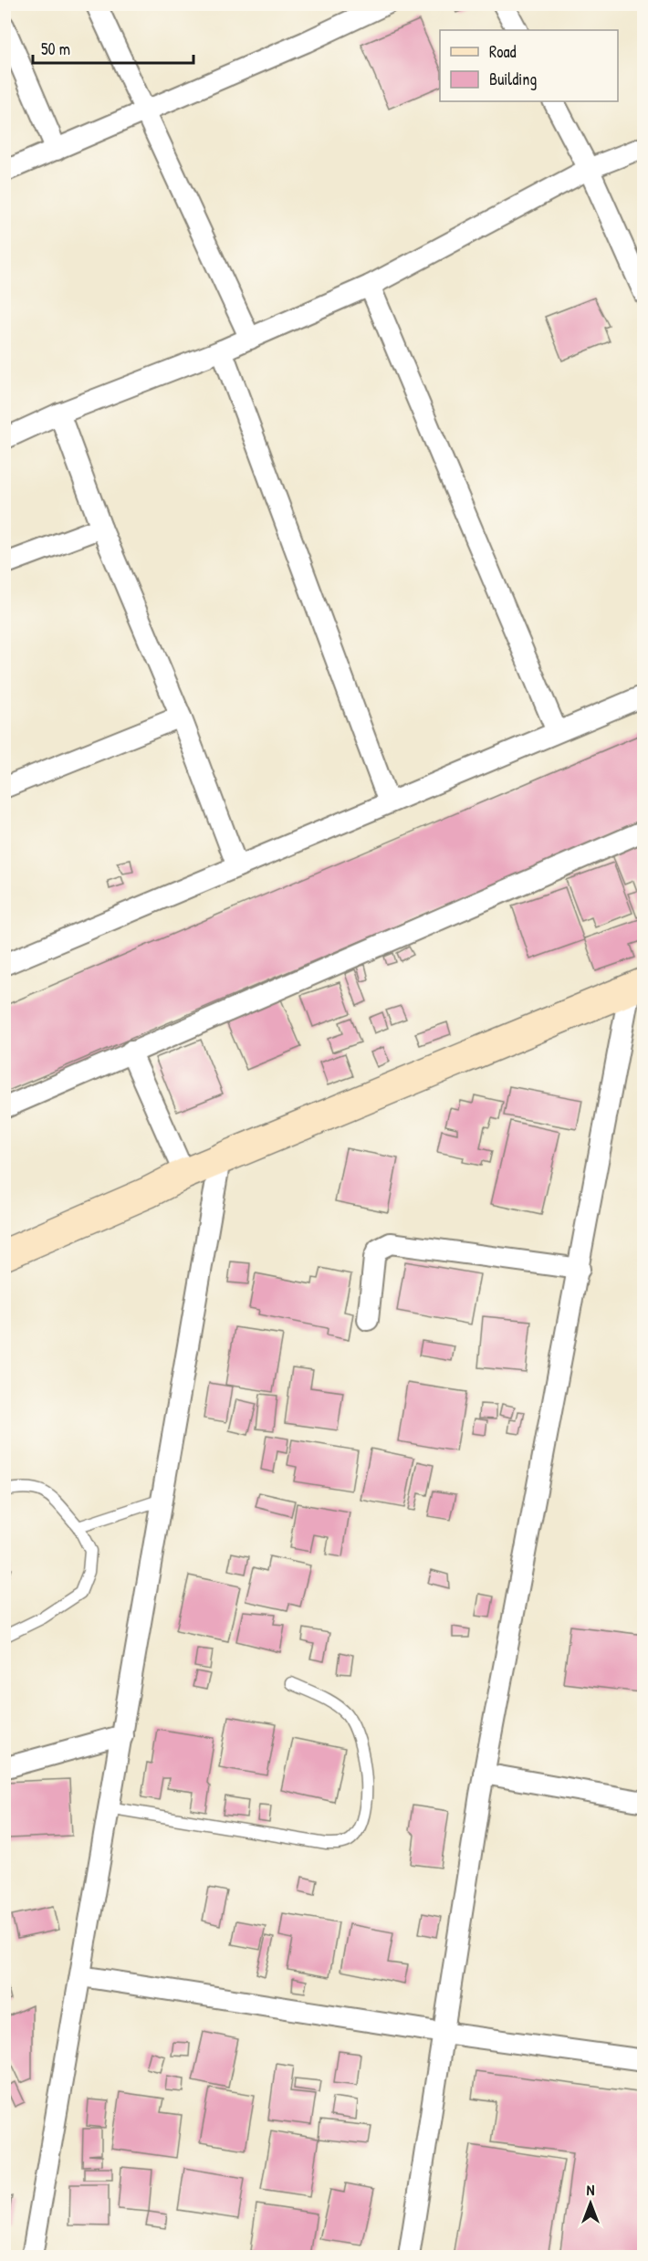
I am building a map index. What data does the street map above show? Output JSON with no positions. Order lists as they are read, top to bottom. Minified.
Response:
{"legend":["Road","Building"],"scale_bar":"50 m","north":"top"}
